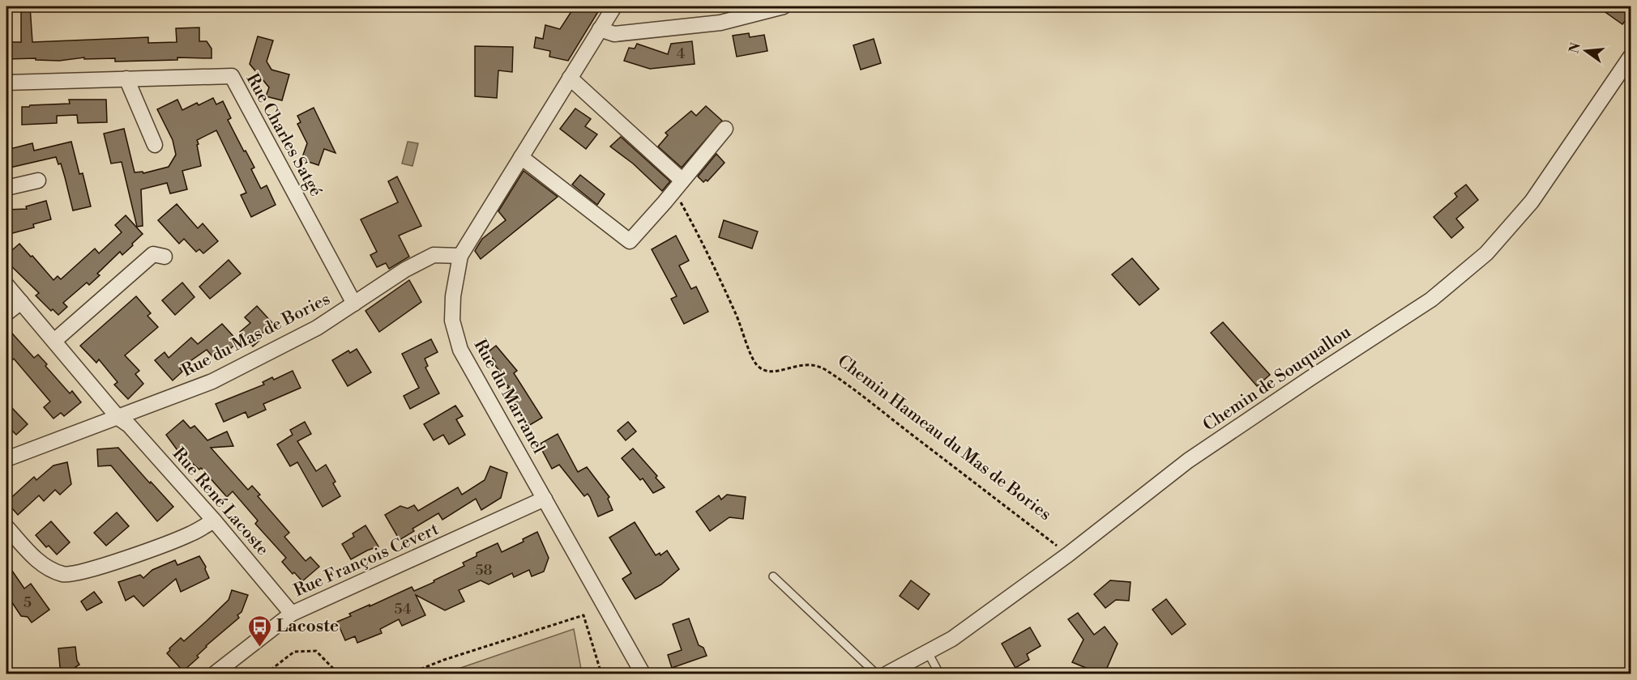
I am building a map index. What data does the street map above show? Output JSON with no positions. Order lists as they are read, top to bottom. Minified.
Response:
{"streets":{"street":["Rue Charles Satgé","Rue du Mas de Bories","Chemin de Souquallou","Rue du Marranel","Rue René Lacoste","Rue François Cevert"],"path":["Chemin Hameau du Mas de Bories"]},"crossings":[["Rue Charles Satgé","Rue du Mas de Bories"],["Rue du Mas de Bories","Rue du Marranel"],["Rue du Mas de Bories","Rue René Lacoste"],["Chemin de Souquallou","Chemin Hameau du Mas de Bories"],["Rue du Marranel","Rue François Cevert"],["Rue René Lacoste","Rue François Cevert"]],"places":{"bus stop":["Lacoste"]},"house_numbers":["4","58","5","54"],"north":"left"}
